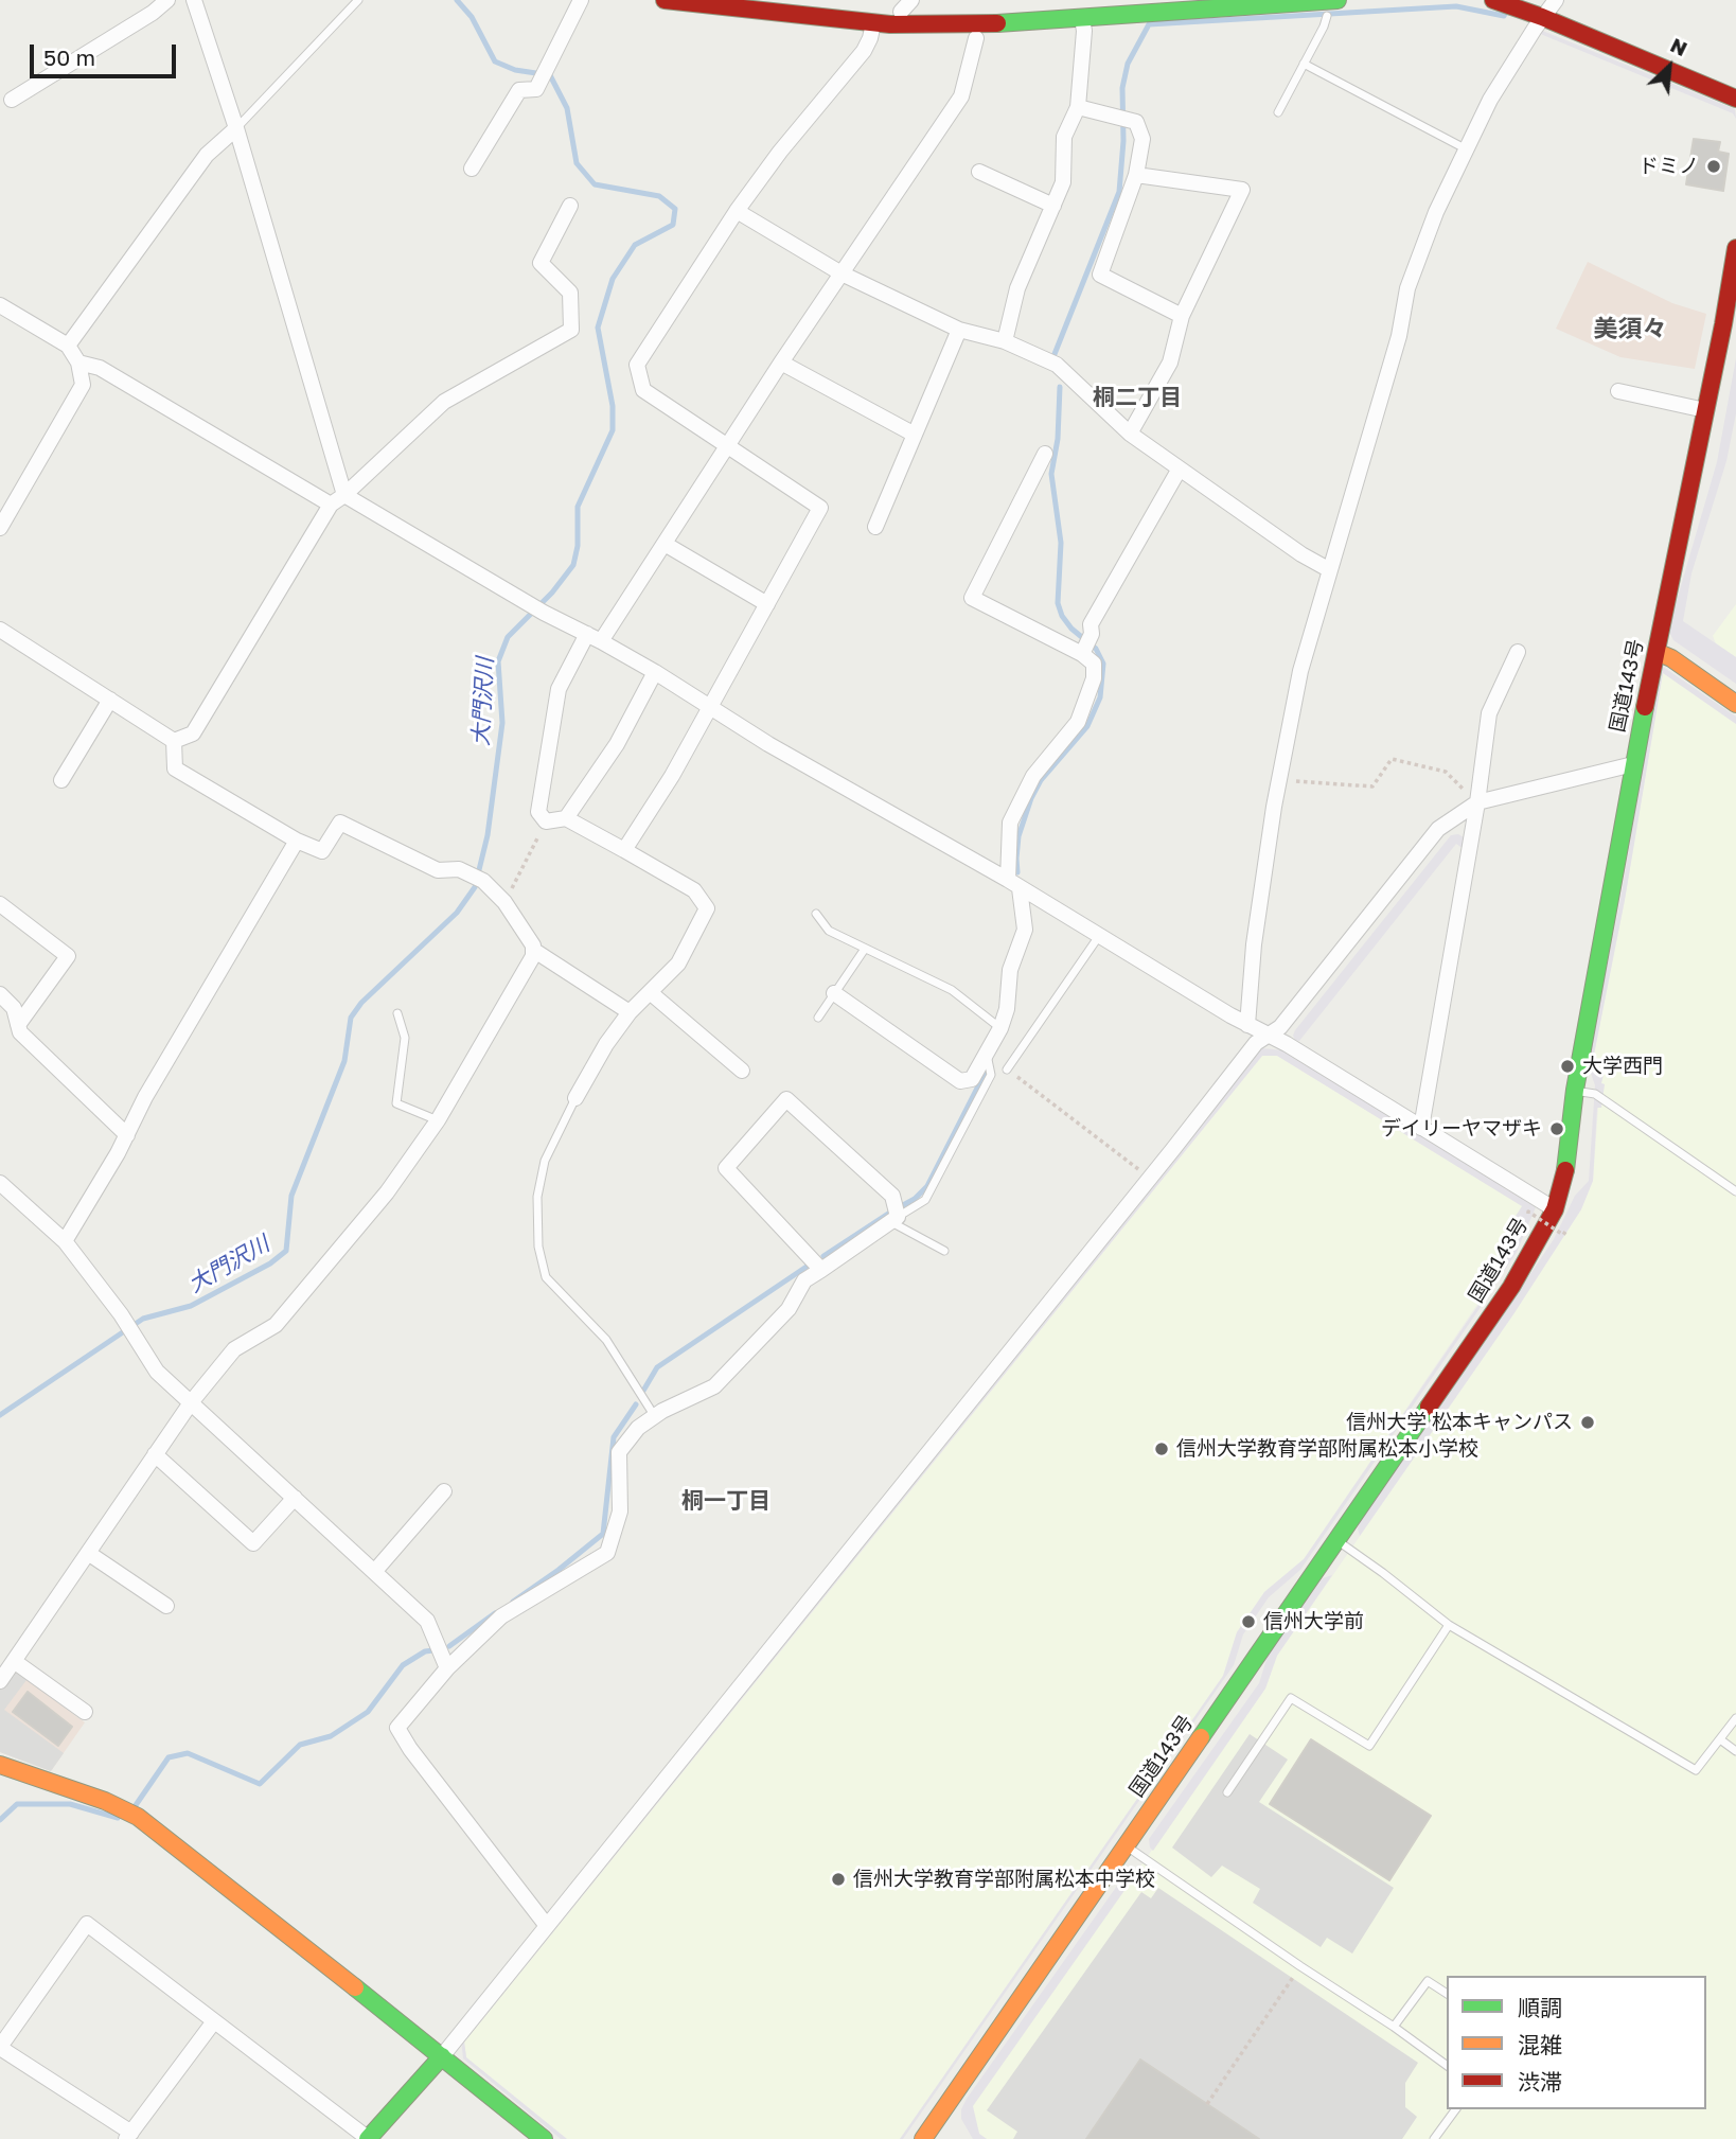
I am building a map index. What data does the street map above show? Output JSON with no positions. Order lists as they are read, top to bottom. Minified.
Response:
{"streets":{"main road":["国道143号"]},"districts":["美須々","桐二丁目","桐一丁目"],"water":["大門沢川"],"places":["ドミノ","大学西門","デイリーヤマザキ","信州大学 松本キャンパス","信州大学教育学部附属松本小学校","信州大学前","信州大学教育学部附属松本中学校"],"legend":["順調","混雑","渋滞"],"scale_bar":"50 m","north":"top right"}
